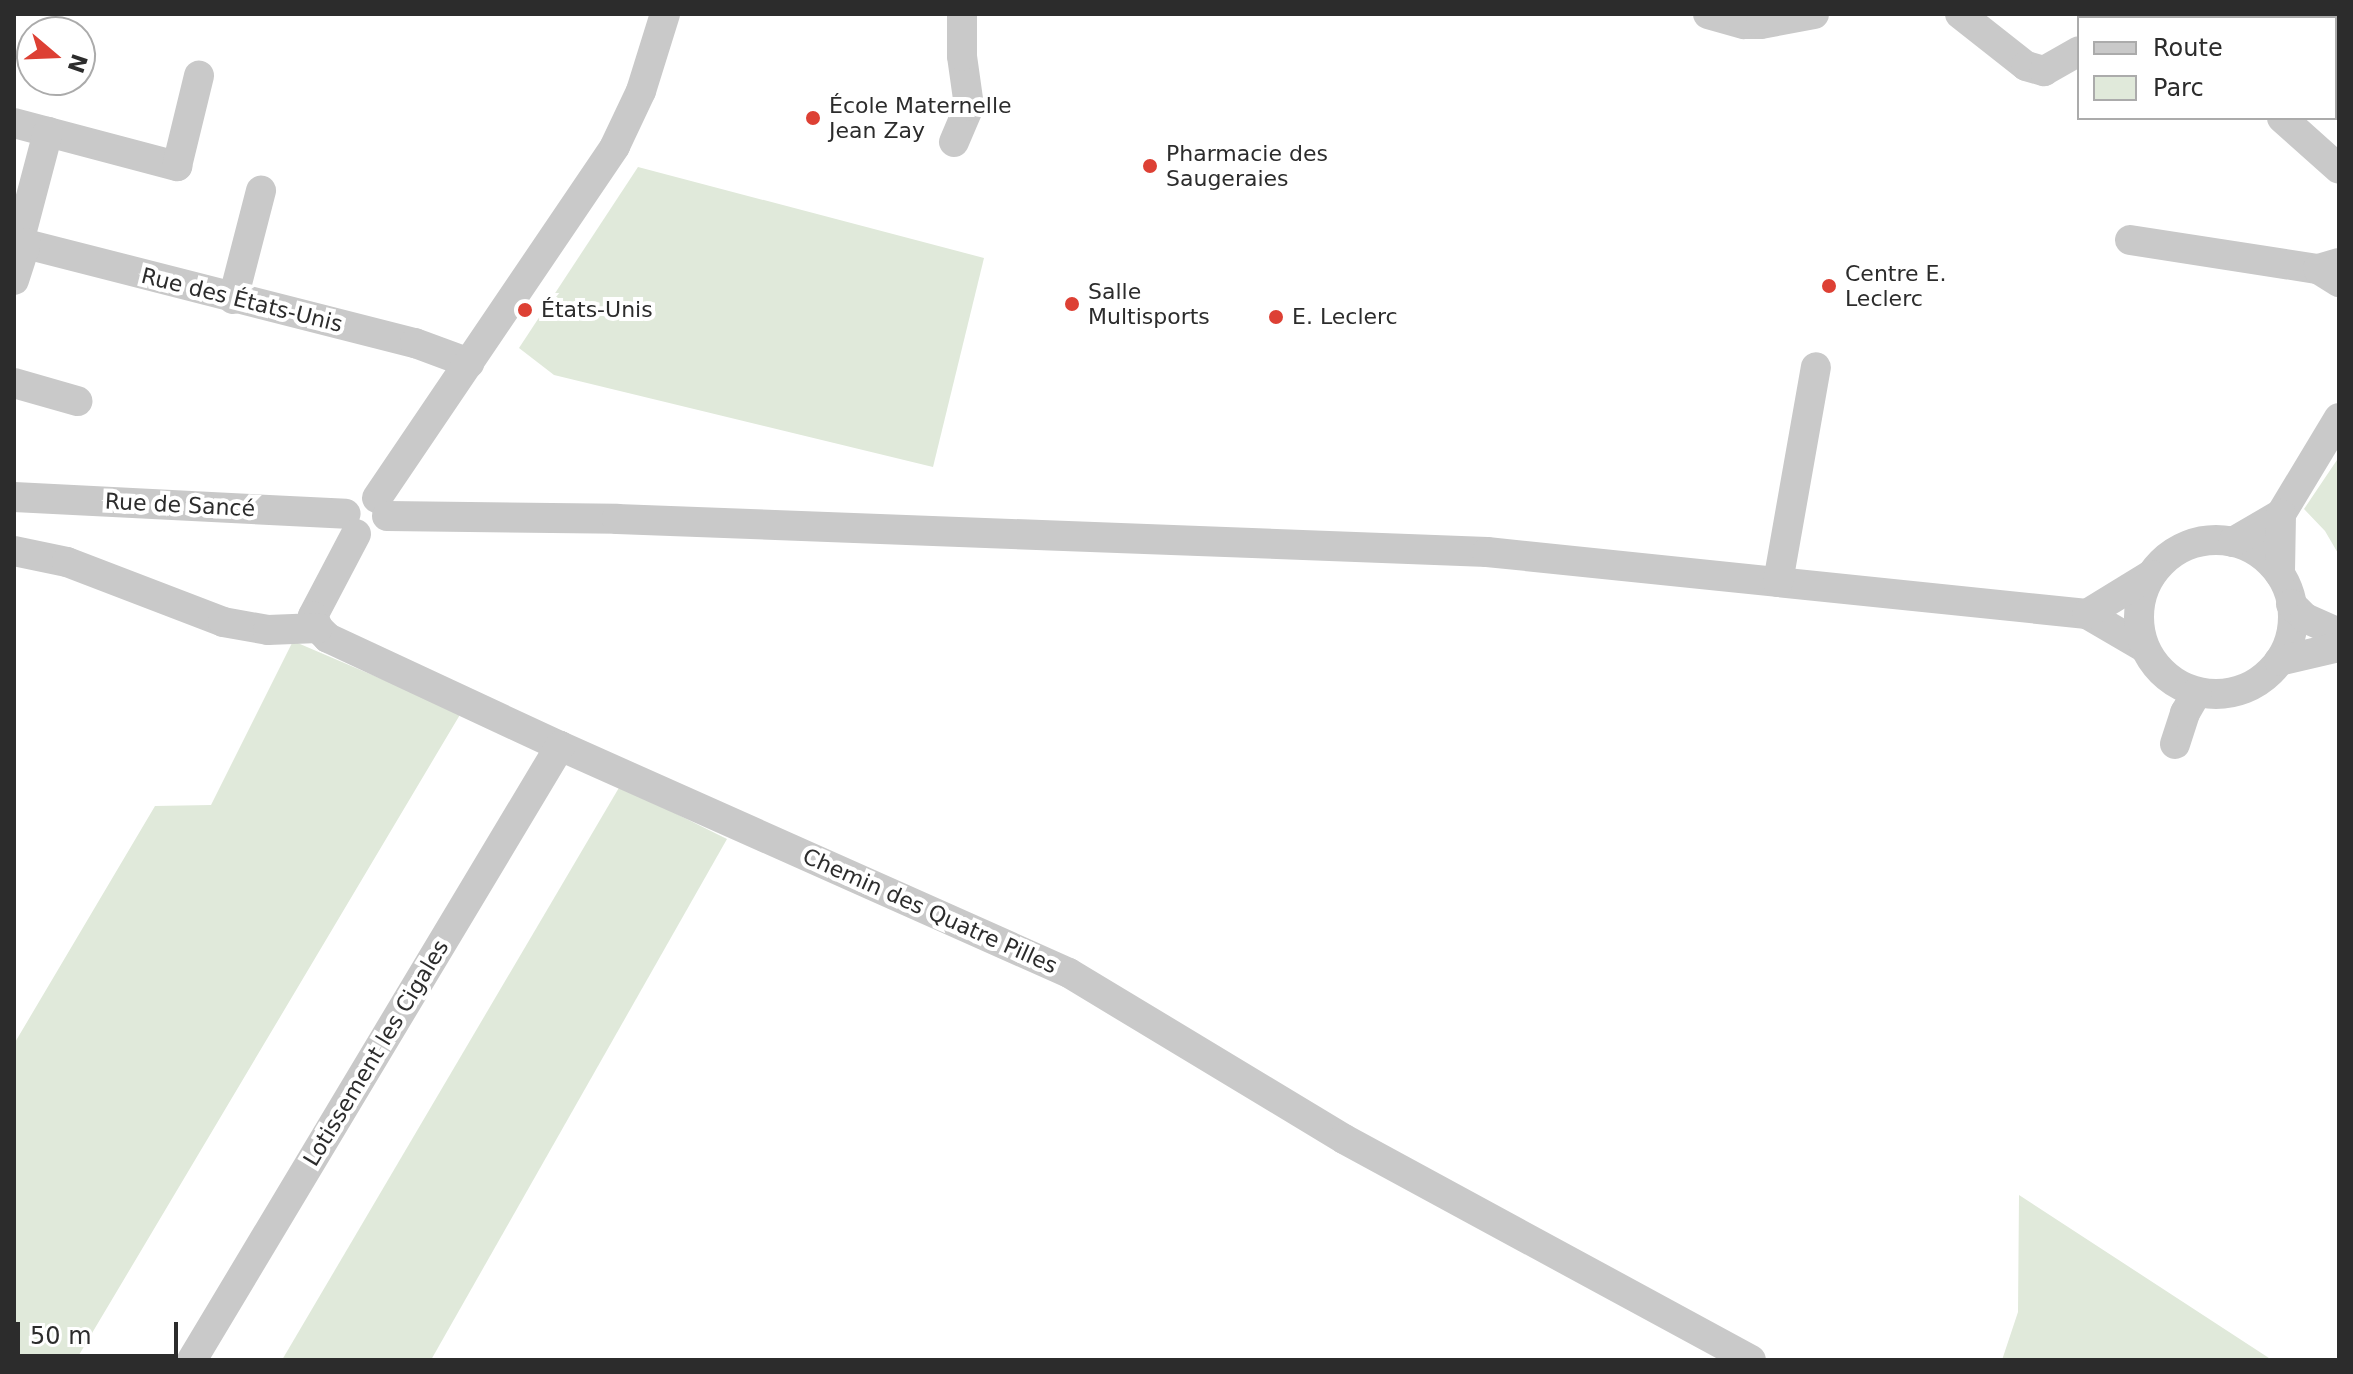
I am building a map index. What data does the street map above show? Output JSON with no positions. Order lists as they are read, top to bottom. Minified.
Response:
{"streets":{"street":["Rue des États-Unis","Rue de Sancé","Chemin des Quatre Pilles","Lotissement les Cigales"]},"crossings":[["Chemin des Quatre Pilles","Lotissement les Cigales"]],"places":["École Maternelle Jean Zay","Pharmacie des Saugeraies","Centre E. Leclerc","Salle Multisports","États-Unis","E. Leclerc"],"legend":["Route","Parc"],"scale_bar":"50 m","north":"right"}
